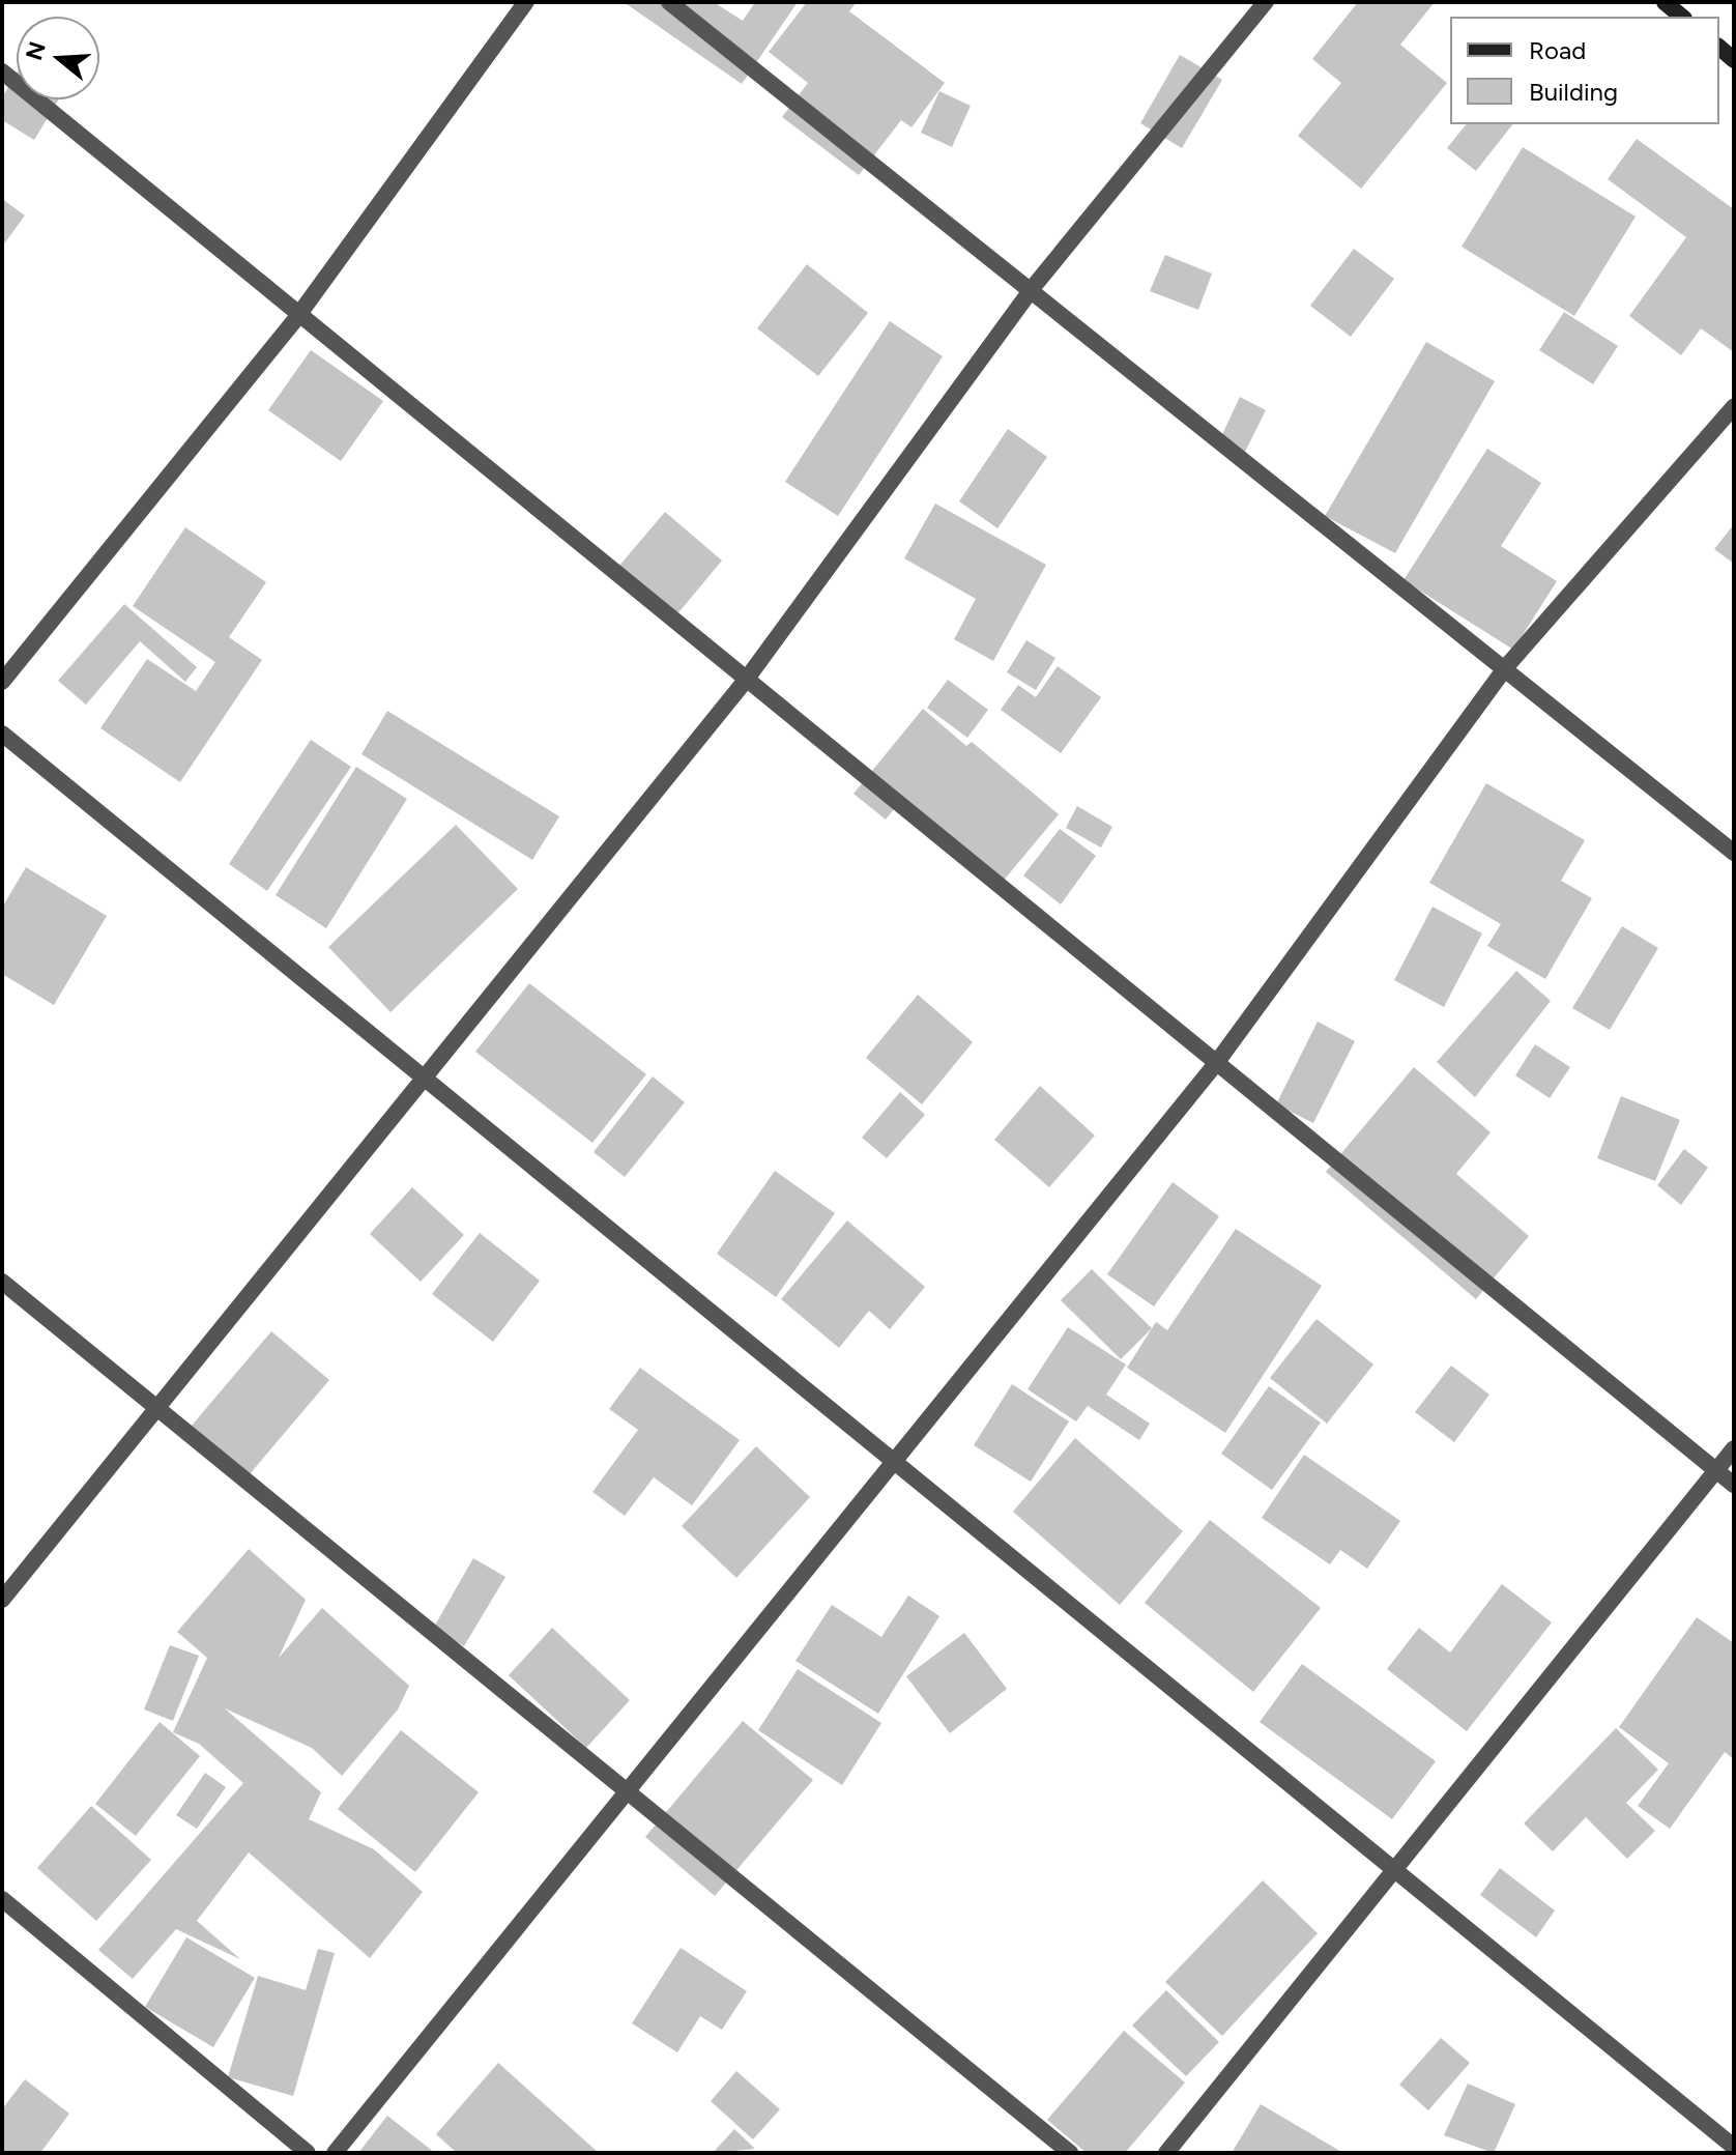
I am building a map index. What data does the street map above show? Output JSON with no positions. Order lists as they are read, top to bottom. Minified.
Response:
{"legend":["Road","Building"],"north":"left"}
